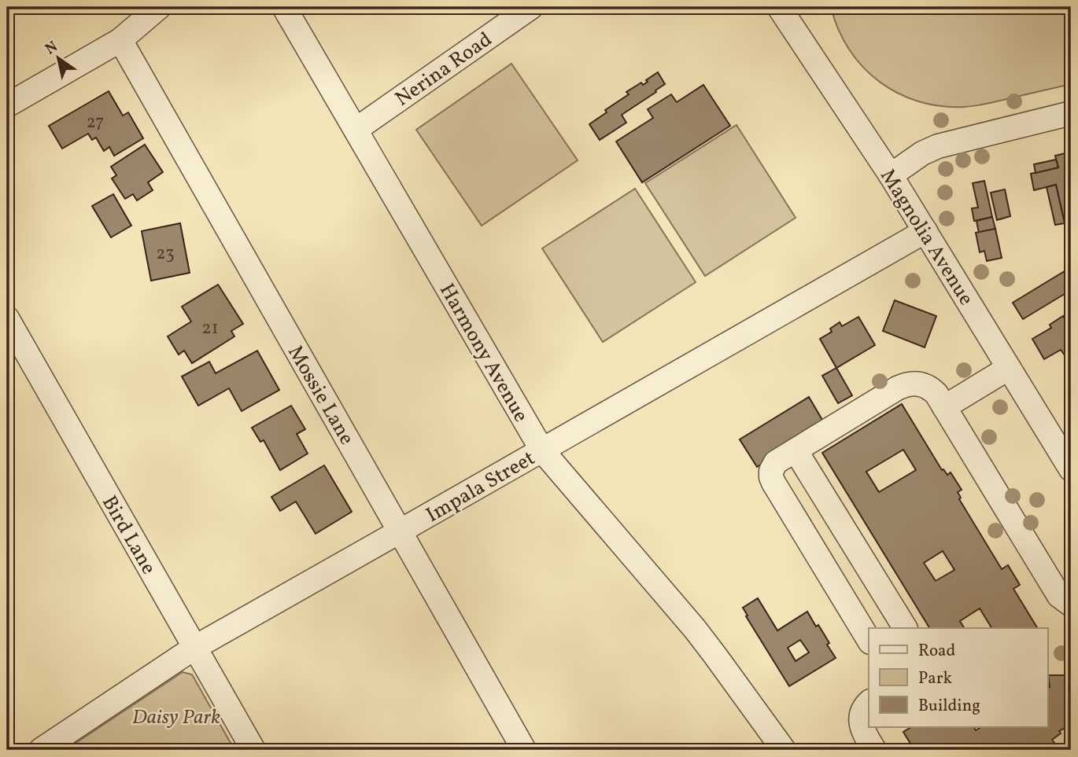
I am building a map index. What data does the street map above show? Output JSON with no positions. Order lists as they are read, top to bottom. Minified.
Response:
{"streets":{"street":["Nerina Road","Magnolia Avenue","Harmony Avenue","Mossie Lane","Impala Street","Bird Lane"]},"crossings":[["Nerina Road","Harmony Avenue"],["Magnolia Avenue","Impala Street"],["Harmony Avenue","Impala Street"],["Mossie Lane","Impala Street"],["Impala Street","Bird Lane"]],"parks":["Daisy Park"],"house_numbers":["27","23","21"],"legend":["Road","Park","Building"],"north":"top left"}
